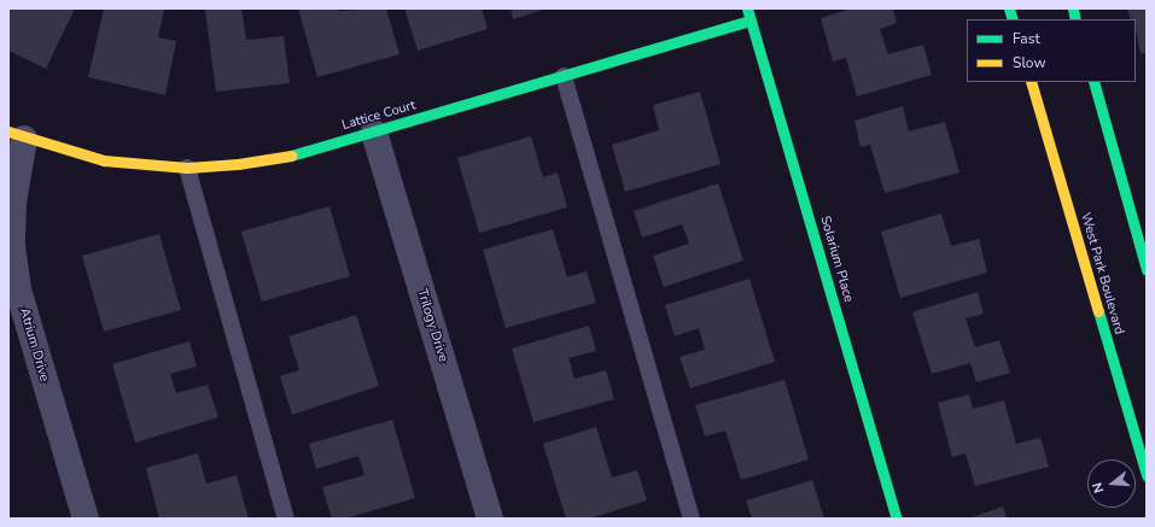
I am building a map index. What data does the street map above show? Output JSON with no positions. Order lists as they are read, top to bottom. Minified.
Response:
{"streets":{"street":["Lattice Court","Solarium Place","West Park Boulevard","Trilogy Drive","Atrium Drive"]},"crossings":[["Lattice Court","Solarium Place"],["Lattice Court","Trilogy Drive"],["Lattice Court","Atrium Drive"]],"legend":["Fast","Slow"],"north":"left"}
